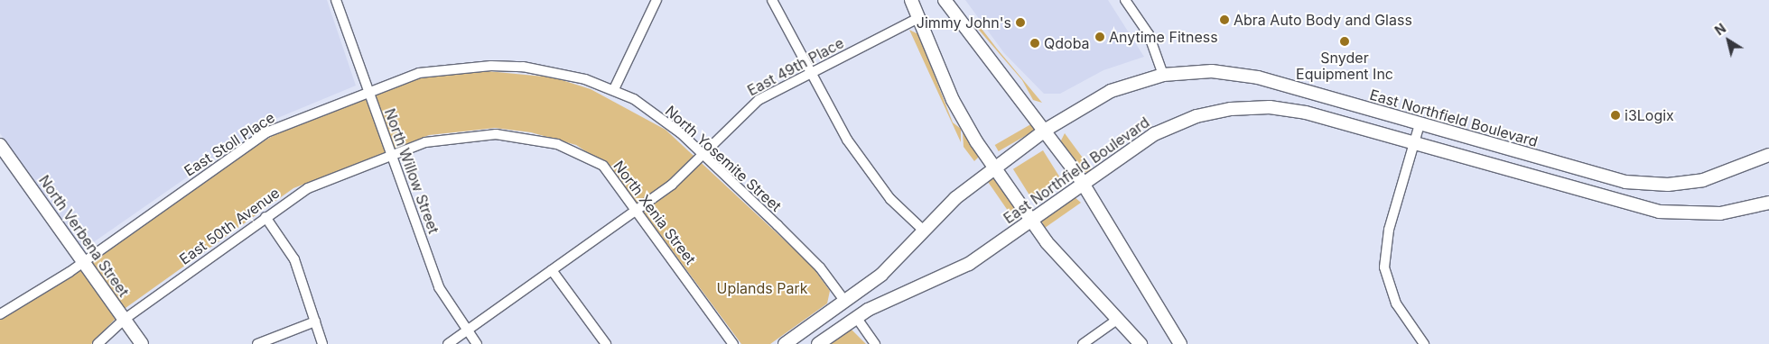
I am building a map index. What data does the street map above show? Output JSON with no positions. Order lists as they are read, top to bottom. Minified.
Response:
{"streets":{"main road":["East Northfield Boulevard","North Verbena Street"],"street":["East 49th Place","East Stoll Place","North Yosemite Street","North Willow Street","North Xenia Street","East 50th Avenue"]},"crossings":[["East 49th Place","North Yosemite Street"],["East 49th Place","North Xenia Street"],["East Northfield Boulevard","North Yosemite Street"],["East Stoll Place","North Yosemite Street"],["East Stoll Place","North Willow Street"],["East Stoll Place","North Verbena Street"],["North Willow Street","North Xenia Street"],["North Willow Street","East 50th Avenue"],["North Xenia Street","East 50th Avenue"],["East 50th Avenue","North Verbena Street"]],"parks":["Uplands Park"],"places":["Abra Auto Body and Glass","Jimmy John's","Anytime Fitness","Snyder Equipment Inc","Qdoba","i3Logix"],"north":"top left"}
